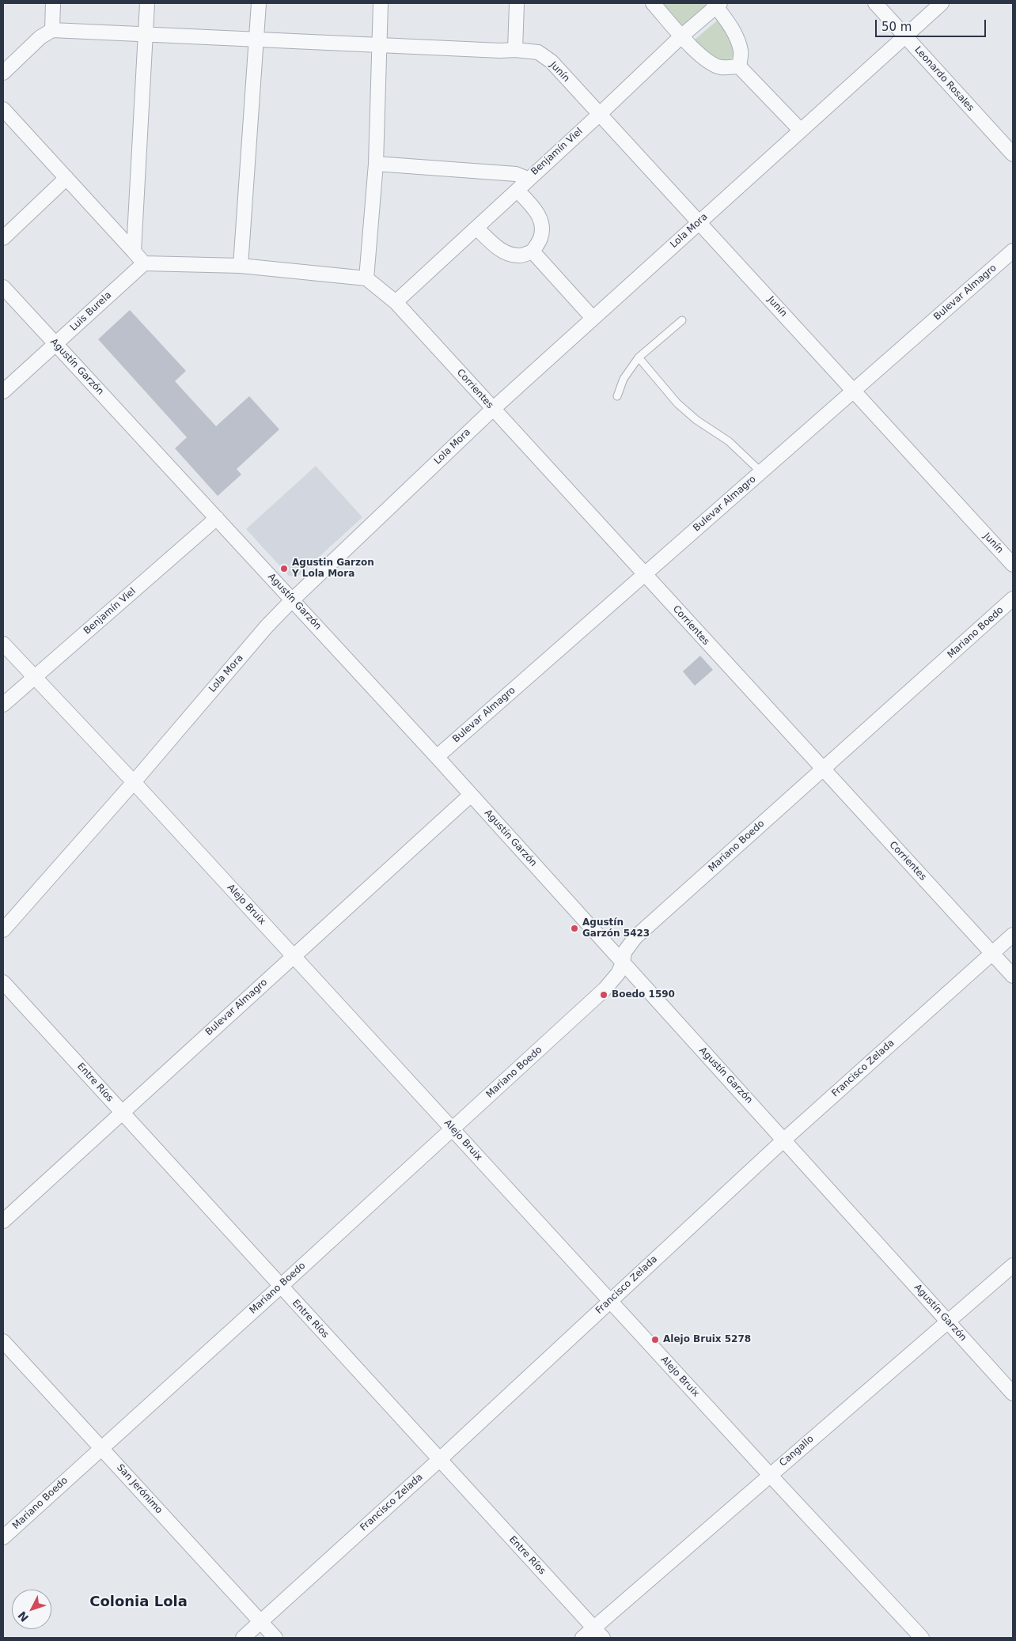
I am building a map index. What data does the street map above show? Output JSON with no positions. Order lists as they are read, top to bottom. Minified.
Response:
{"streets":{"street":["Junín","Leonardo Rosales","Benjamín Viel","Lola Mora","Bulevar Almagro","Luis Burela","Agustín Garzón","Corrientes","Mariano Boedo","Alejo Bruix","Francisco Zelada","Entre Ríos","Cangallo","San Jerónimo"]},"crossings":[["Junín","Benjamín Viel"],["Junín","Lola Mora"],["Junín","Bulevar Almagro"],["Leonardo Rosales","Lola Mora"],["Benjamín Viel","Agustín Garzón"],["Benjamín Viel","Corrientes"],["Benjamín Viel","Alejo Bruix"],["Lola Mora","Agustín Garzón"],["Lola Mora","Corrientes"],["Lola Mora","Alejo Bruix"],["Bulevar Almagro","Agustín Garzón"],["Bulevar Almagro","Corrientes"],["Bulevar Almagro","Alejo Bruix"],["Bulevar Almagro","Entre Ríos"],["Luis Burela","Agustín Garzón"],["Agustín Garzón","Mariano Boedo"],["Agustín Garzón","Francisco Zelada"],["Agustín Garzón","Cangallo"],["Corrientes","Mariano Boedo"],["Corrientes","Francisco Zelada"],["Mariano Boedo","Alejo Bruix"],["Mariano Boedo","Entre Ríos"],["Mariano Boedo","San Jerónimo"],["Alejo Bruix","Francisco Zelada"],["Alejo Bruix","Cangallo"],["Francisco Zelada","Entre Ríos"],["Francisco Zelada","San Jerónimo"],["Entre Ríos","Cangallo"]],"districts":["Colonia Lola"],"places":["Agustin Garzon Y Lola Mora","Agustín Garzón 5423","Boedo 1590","Alejo Bruix 5278"],"scale_bar":"50 m","north":"bottom left"}
